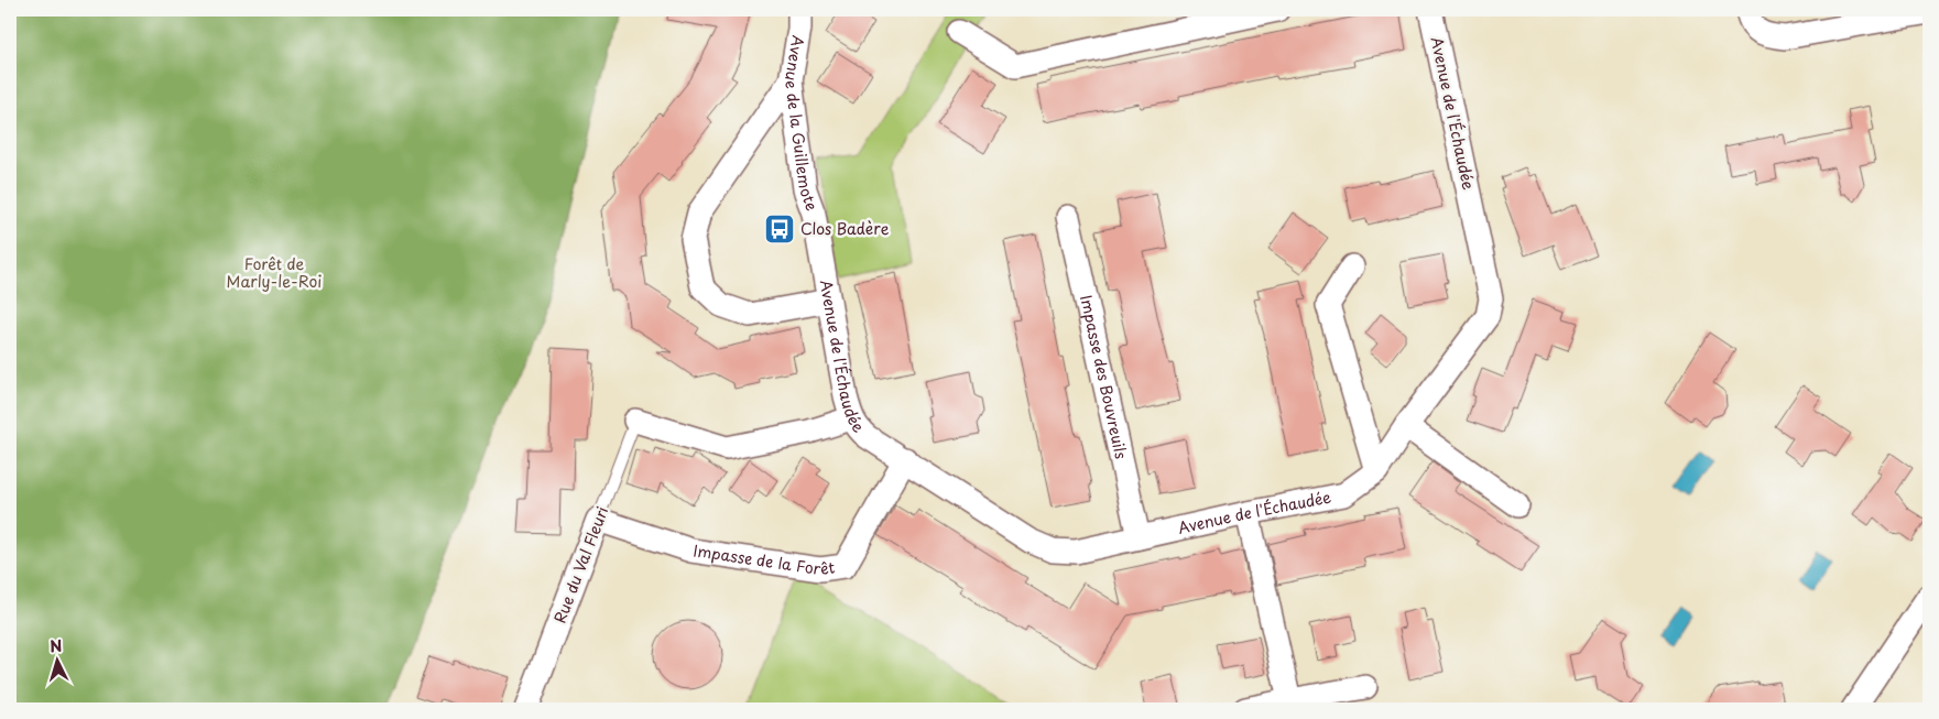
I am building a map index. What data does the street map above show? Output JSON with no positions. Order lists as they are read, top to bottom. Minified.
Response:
{"streets":{"street":["Avenue de l'Échaudée","Avenue de la Guillemote","Impasse des Bouvreuils","Impasse de la Forêt","Rue du Val Fleuri"]},"crossings":[["Avenue de l'Échaudée","Avenue de la Guillemote"],["Avenue de l'Échaudée","Impasse des Bouvreuils"],["Avenue de l'Échaudée","Impasse de la Forêt"],["Impasse de la Forêt","Rue du Val Fleuri"]],"parks":["Forêt de Marly-le-Roi"],"places":{"bus stop":["Clos Badère"]},"north":"top"}
